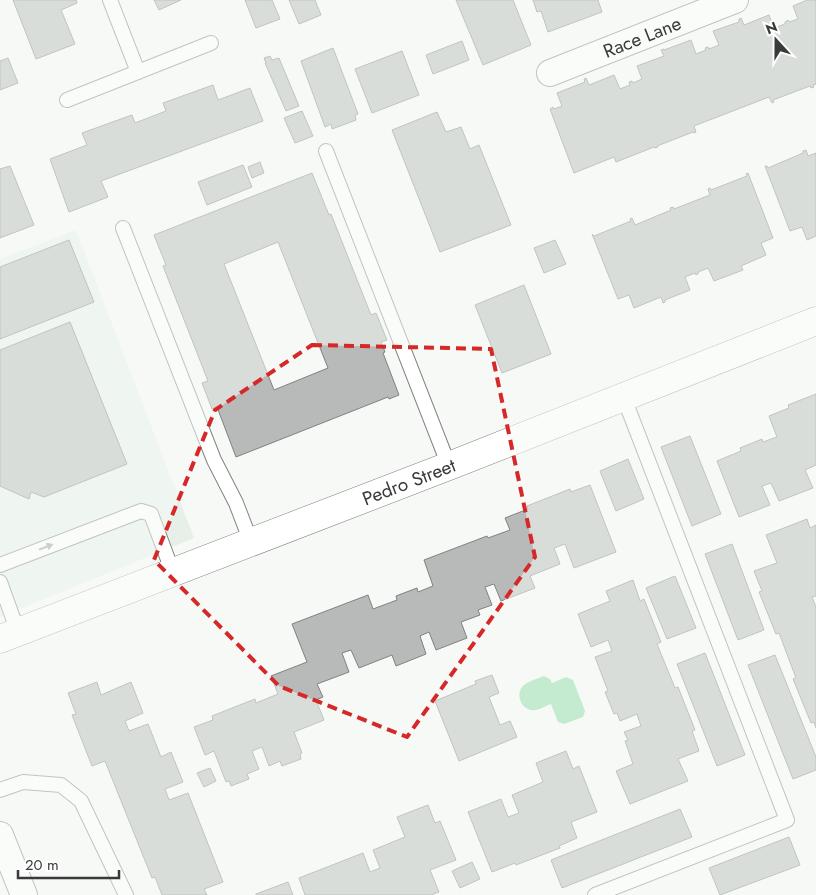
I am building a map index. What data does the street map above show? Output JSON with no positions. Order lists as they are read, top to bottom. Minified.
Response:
{"streets":{"street":["Race Lane","Pedro Street"]},"scale_bar":"20 m","north":"top"}
